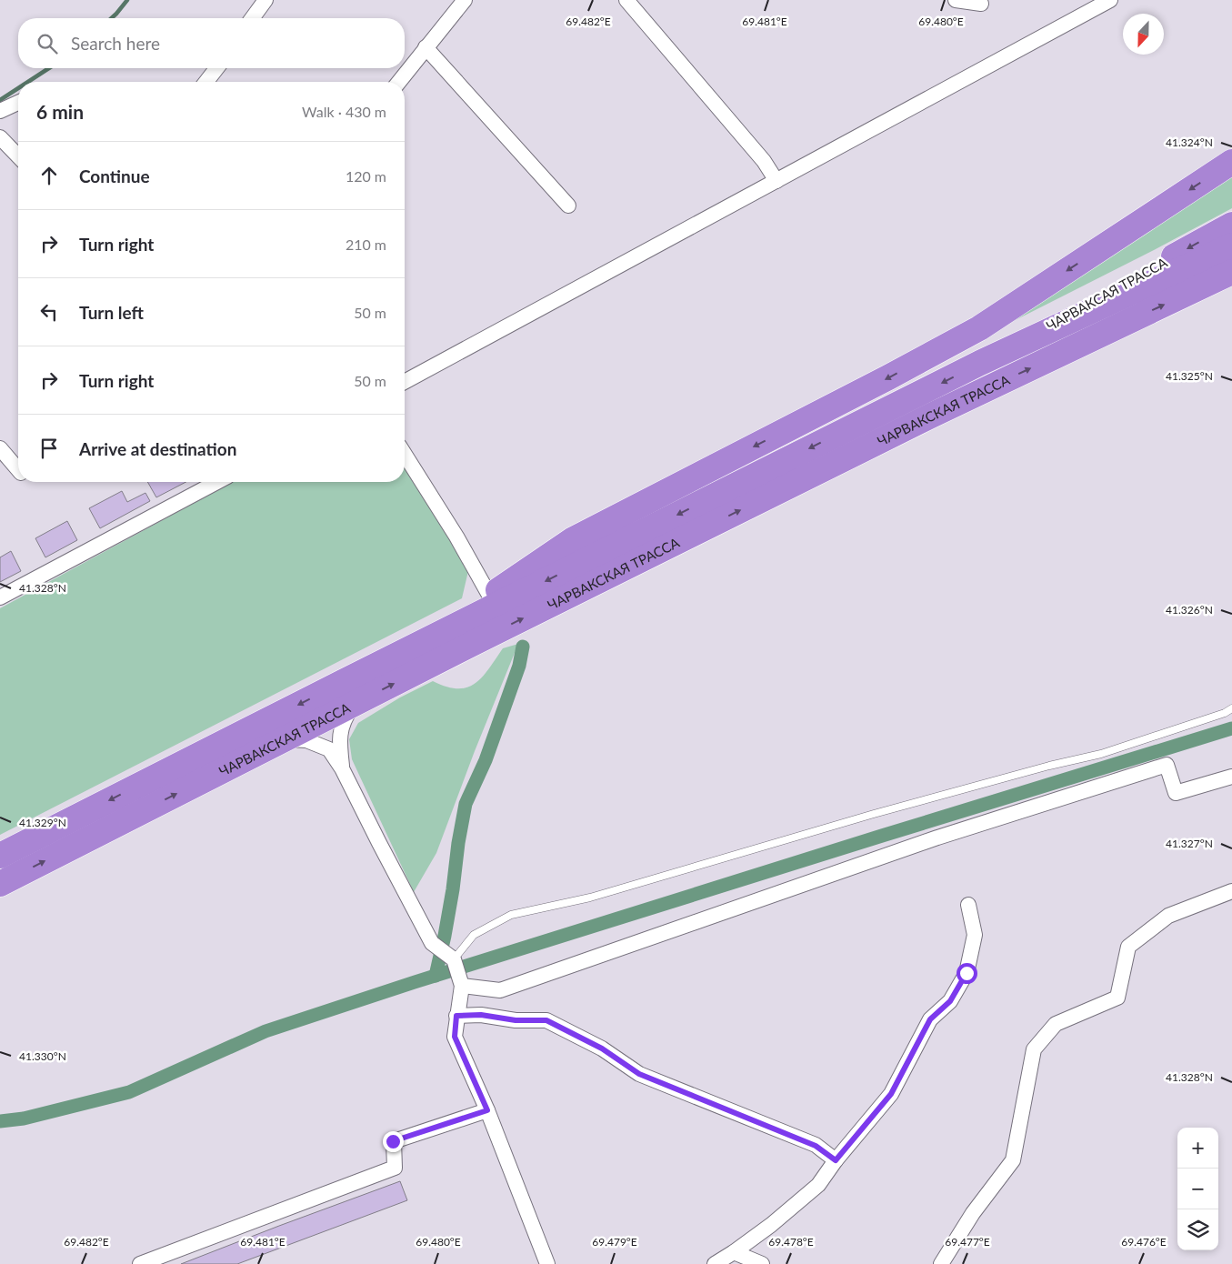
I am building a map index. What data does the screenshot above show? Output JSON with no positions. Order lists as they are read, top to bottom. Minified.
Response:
{"streets":{"highway":["ЧАРВАКСАЯ ТРАССА","ЧАРВАКСКАЯ ТРАССА"]},"crossings":[["ЧАРВАКСАЯ ТРАССА","ЧАРВАКСКАЯ ТРАССА"]],"north":"bottom","page":{"search":"Search here","heading":["6 min","Walk · 430 m"],"list":[["Continue","120 m"],["Turn right","210 m"],["Turn left","50 m"],["Turn right","50 m"],"Arrive at destination"],"map_buttons":["+","−"]},"coordinates":["69.482°E","69.481°E","69.480°E","41.324°N","41.325°N","41.328°N","41.326°N","41.329°N","41.327°N","41.330°N","69.479°E","69.478°E","69.477°E","69.476°E"]}
